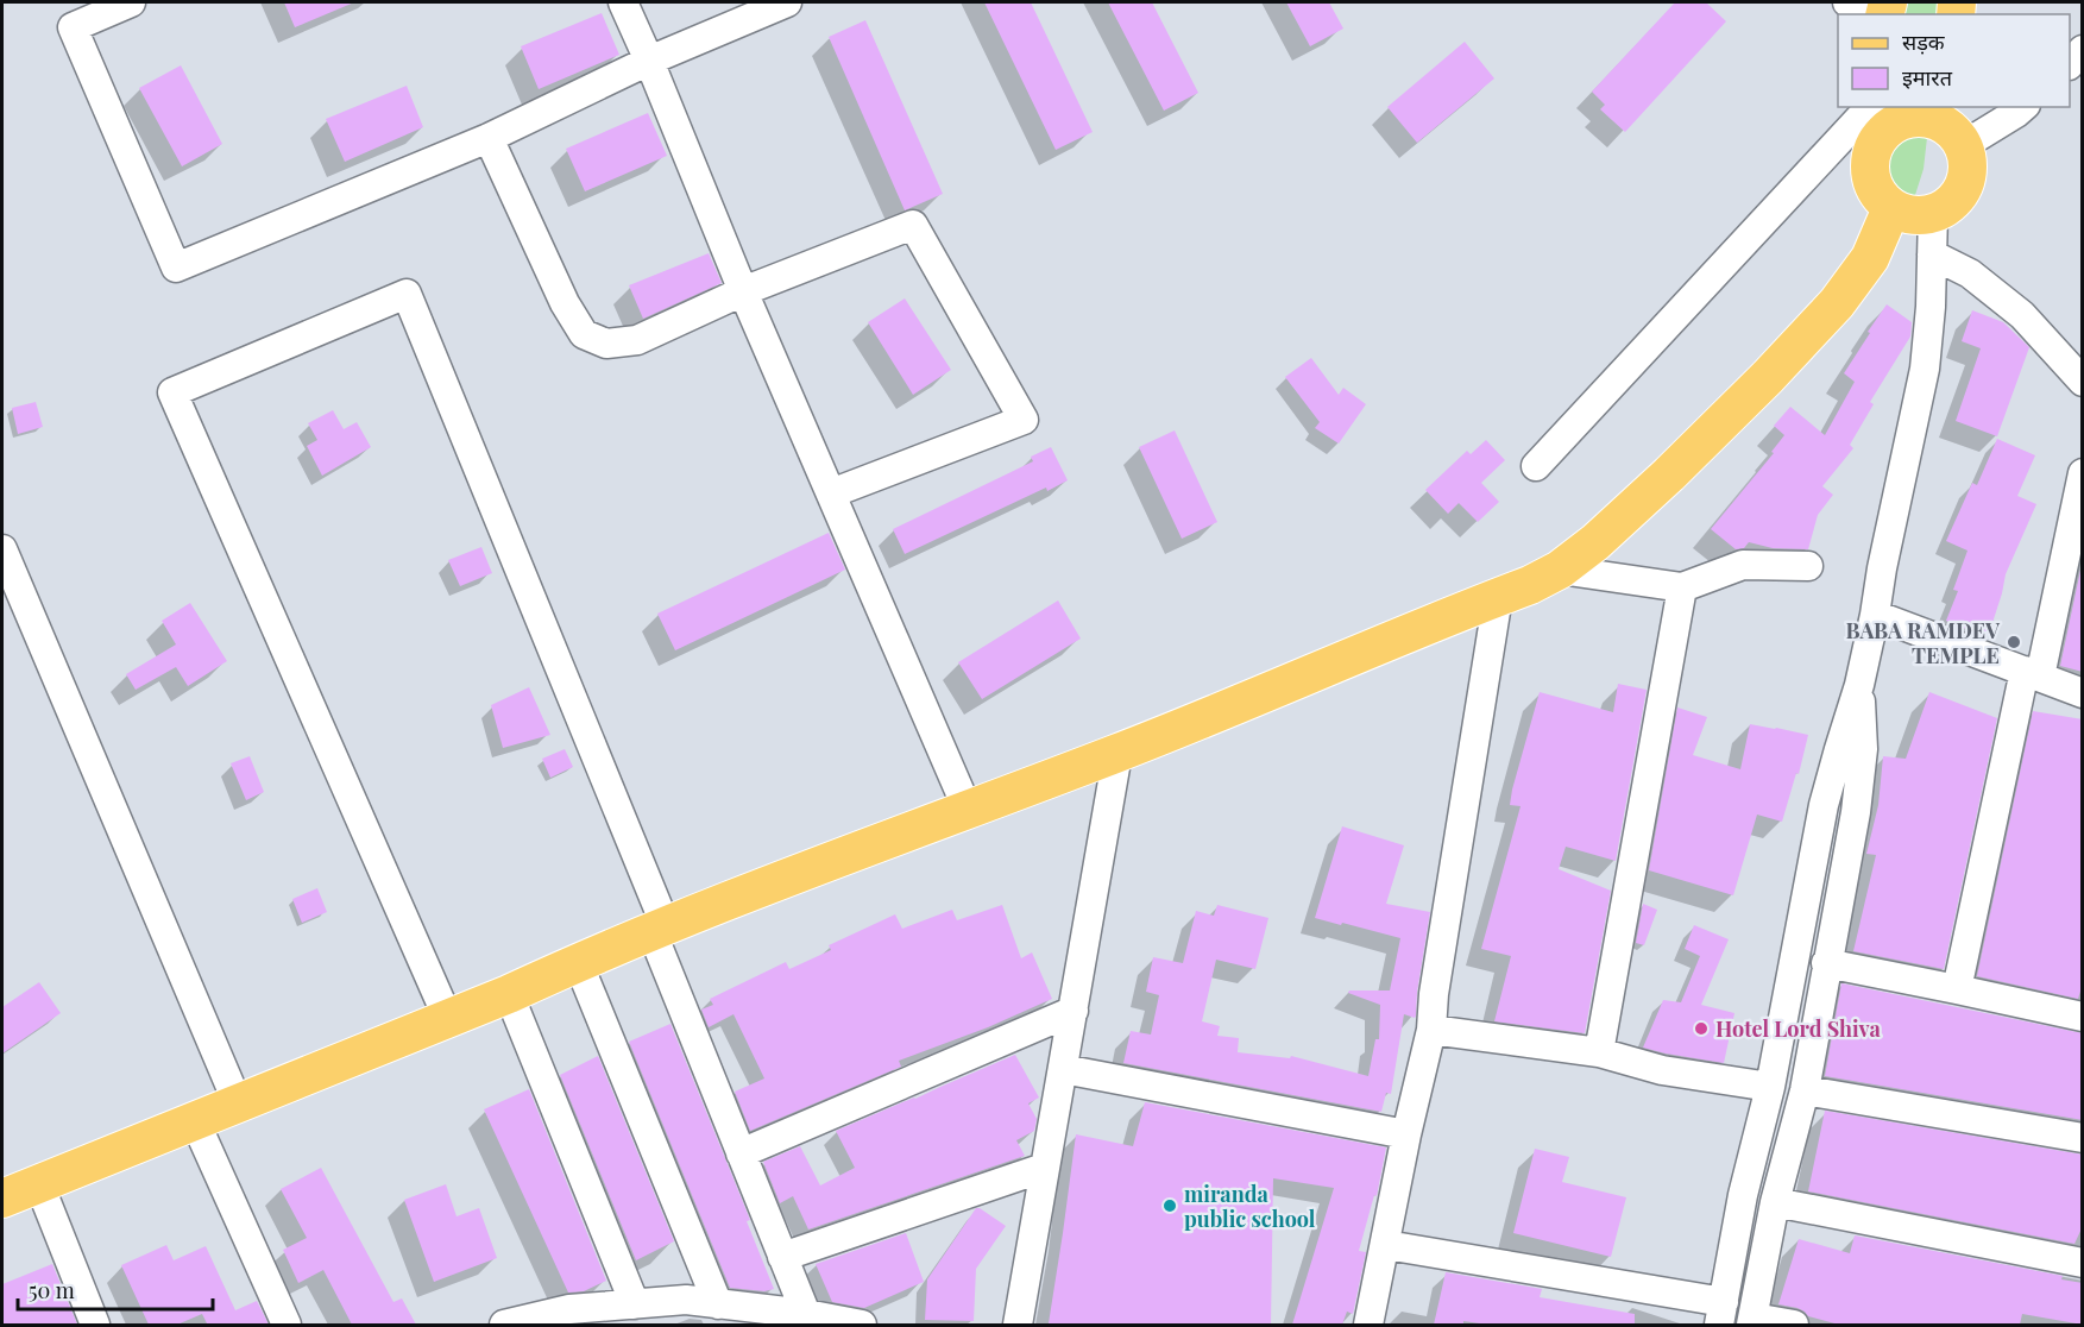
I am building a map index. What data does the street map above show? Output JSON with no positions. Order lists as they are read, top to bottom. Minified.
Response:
{"places":["BABA RAMDEV TEMPLE","Hotel Lord Shiva","miranda public school"],"legend":["सड़क","इमारत"],"scale_bar":"50 m"}
